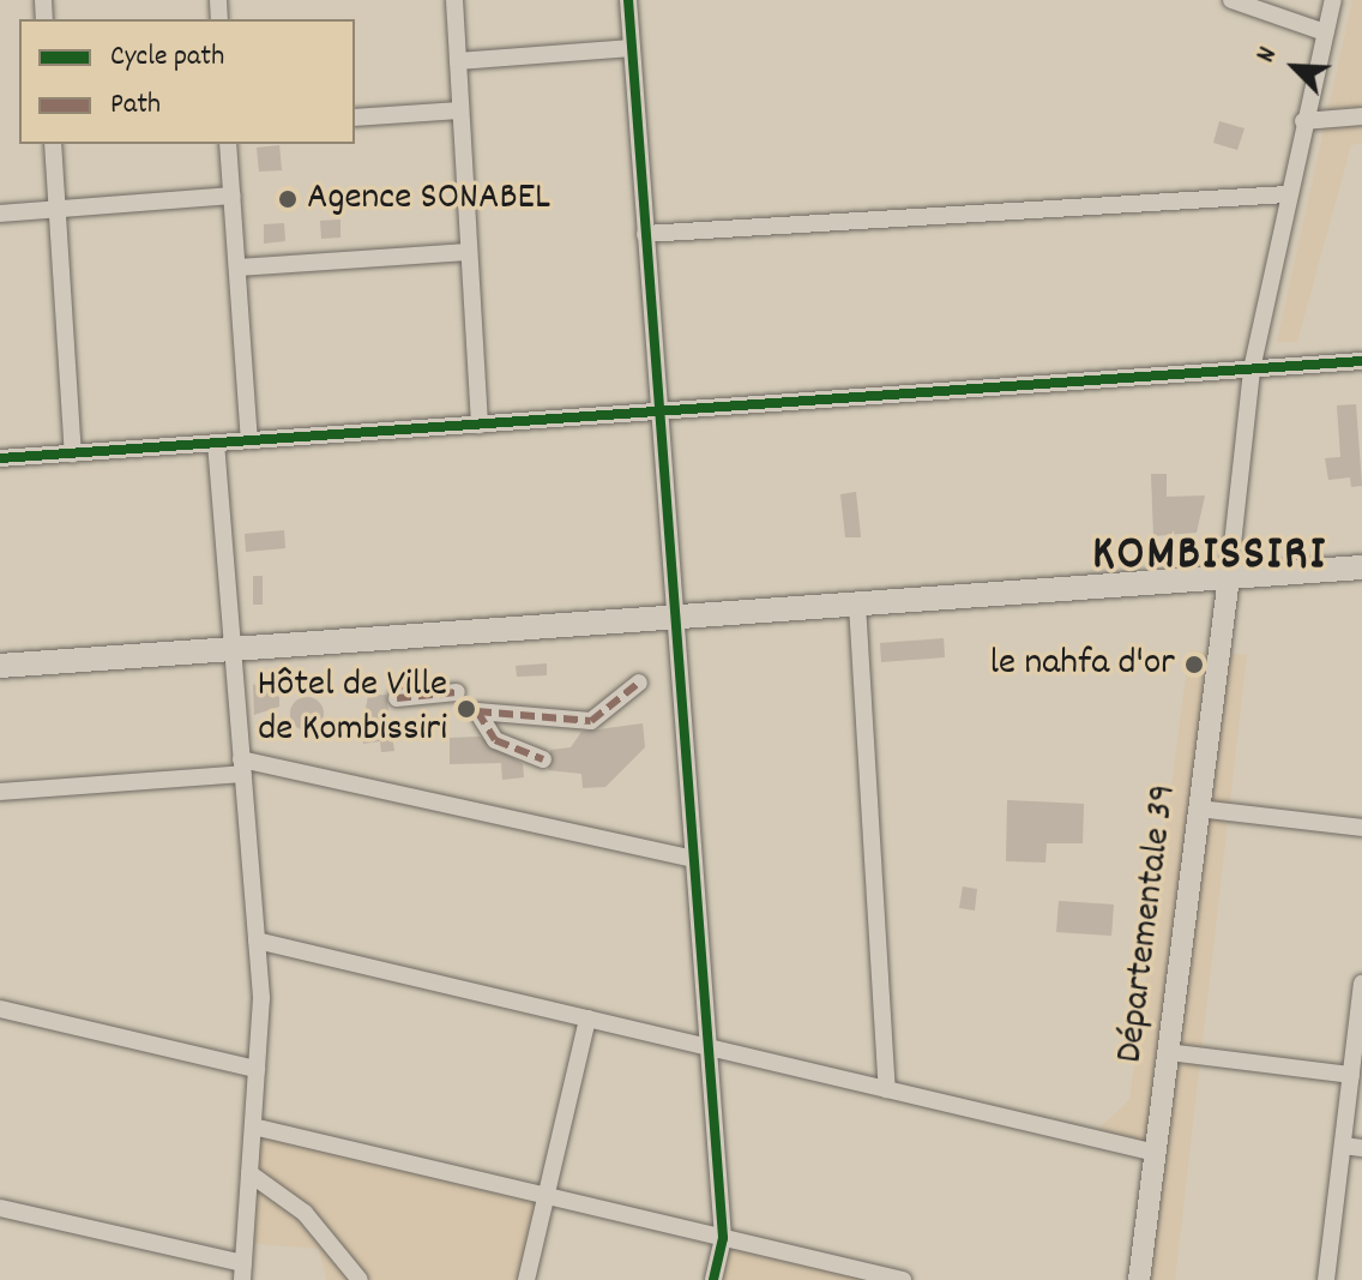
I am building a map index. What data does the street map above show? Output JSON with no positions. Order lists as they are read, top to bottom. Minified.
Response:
{"streets":{"main road":["Départementale 39"]},"districts":["KOMBISSIRI"],"places":["Agence SONABEL","le nahfa d'or","Hôtel de Ville de Kombissiri"],"legend":["Cycle path","Path"],"north":"top left"}
